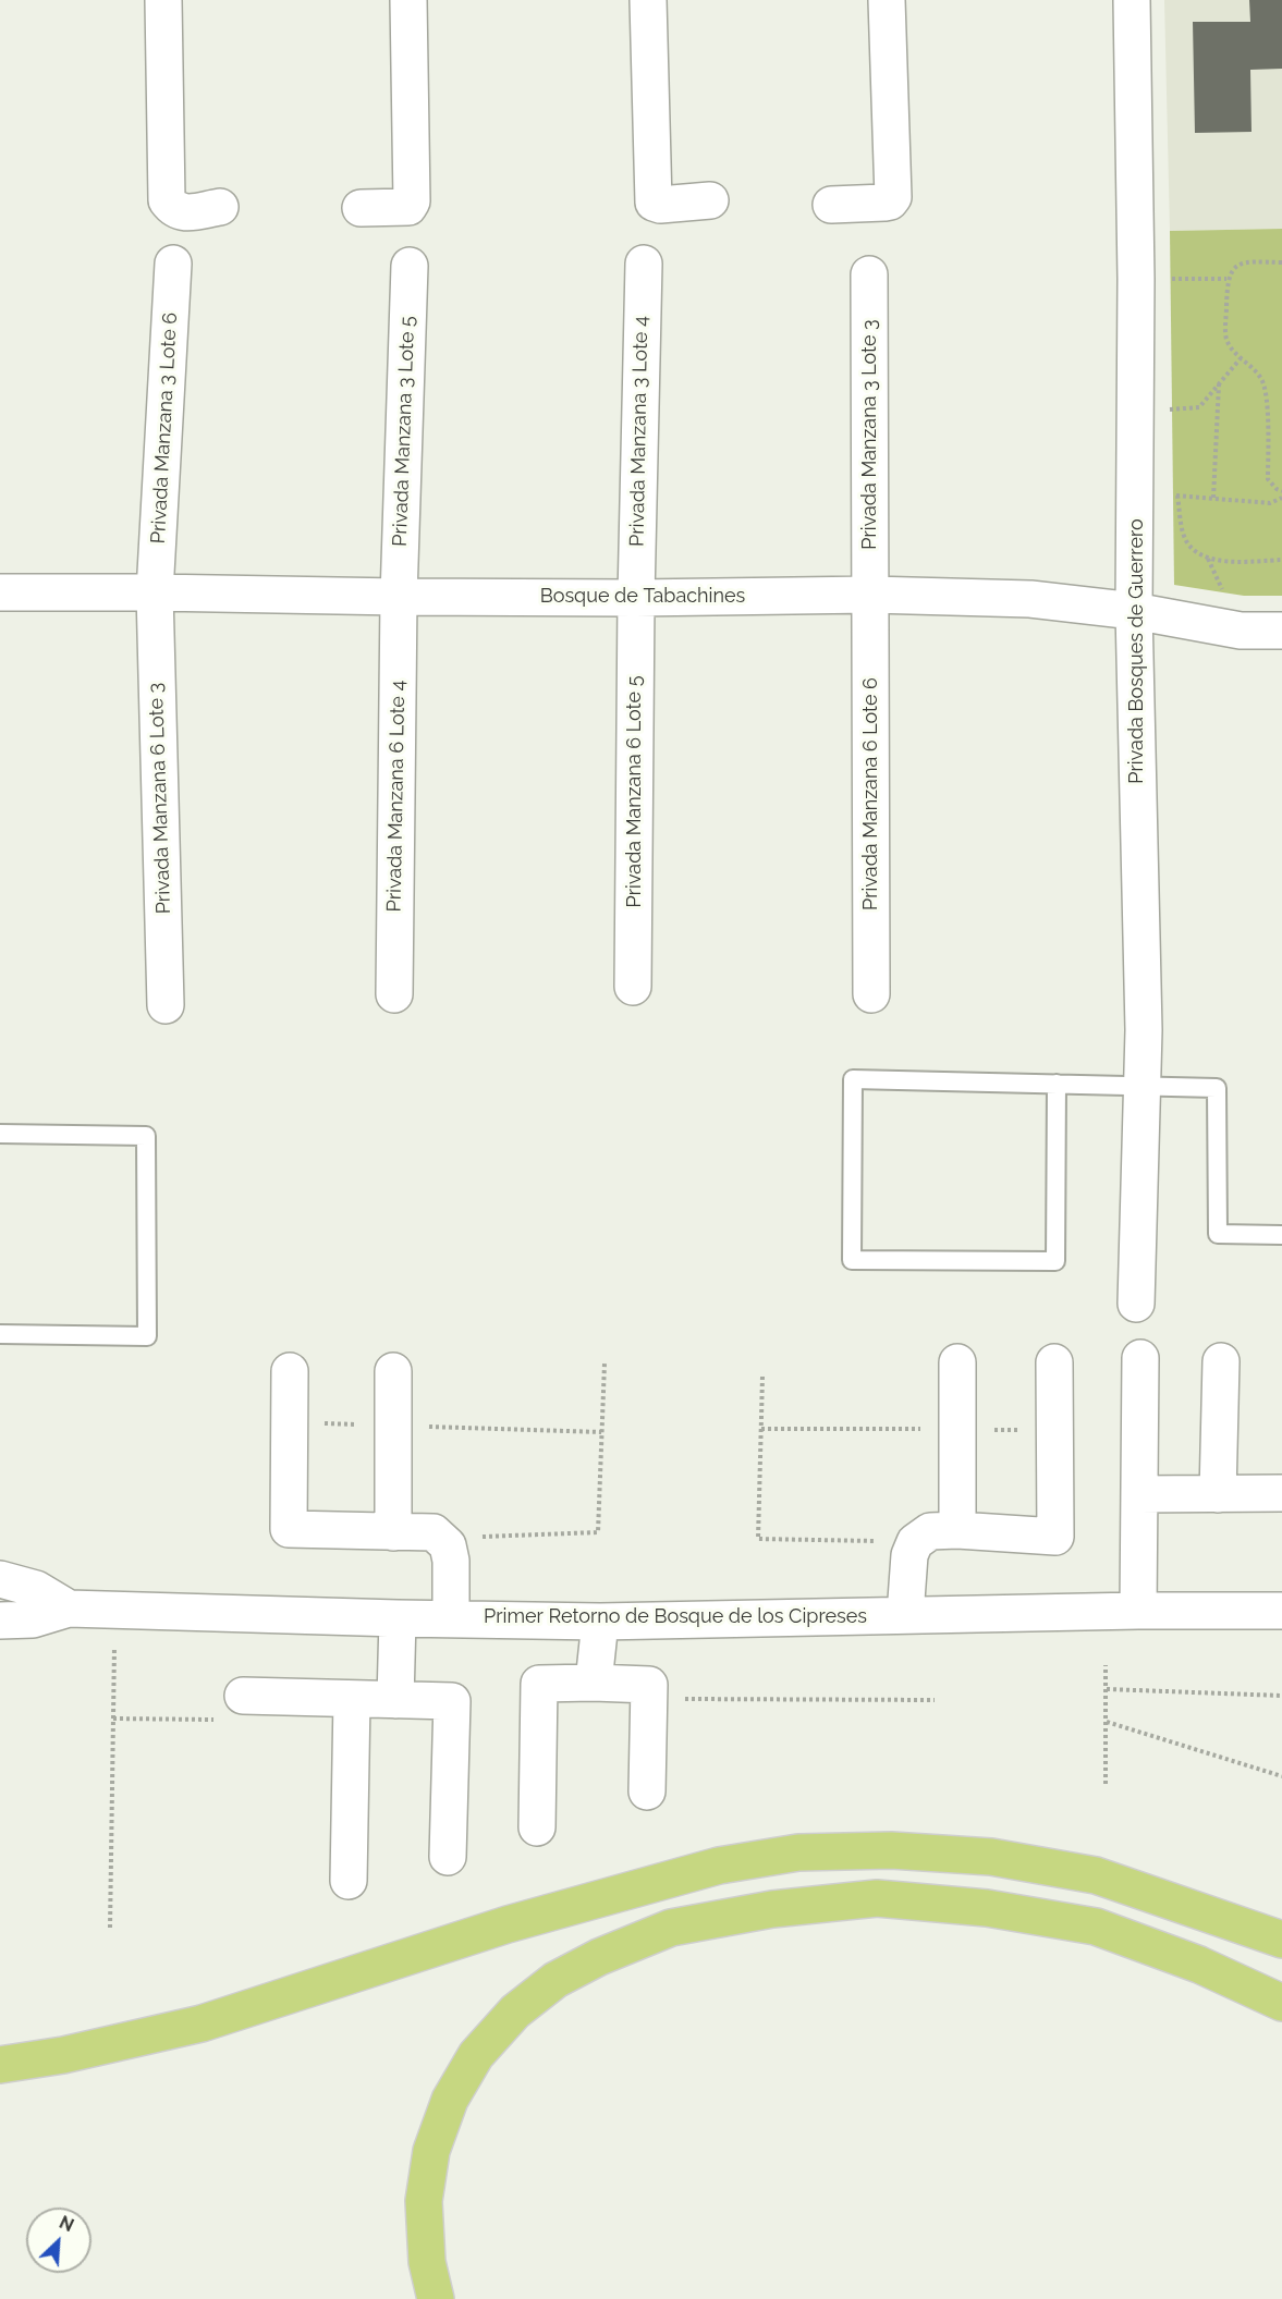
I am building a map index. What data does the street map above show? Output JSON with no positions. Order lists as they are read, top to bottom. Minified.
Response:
{"streets":{"street":["Privada Manzana 3 Lote 6","Privada Manzana 3 Lote 5","Privada Manzana 3 Lote 4","Privada Manzana 3 Lote 3","Bosque de Tabachines","Privada Bosques de Guerrero","Privada Manzana 6 Lote 5","Privada Manzana 6 Lote 6","Privada Manzana 6 Lote 4","Privada Manzana 6 Lote 3","Primer Retorno de Bosque de los Cipreses"]},"crossings":[["Privada Manzana 3 Lote 6","Bosque de Tabachines"],["Privada Manzana 3 Lote 6","Privada Manzana 6 Lote 3"],["Privada Manzana 3 Lote 5","Bosque de Tabachines"],["Privada Manzana 3 Lote 5","Privada Manzana 6 Lote 4"],["Privada Manzana 3 Lote 4","Bosque de Tabachines"],["Privada Manzana 3 Lote 4","Privada Manzana 6 Lote 5"],["Privada Manzana 3 Lote 3","Bosque de Tabachines"],["Privada Manzana 3 Lote 3","Privada Manzana 6 Lote 6"],["Bosque de Tabachines","Privada Bosques de Guerrero"],["Bosque de Tabachines","Privada Manzana 6 Lote 5"],["Bosque de Tabachines","Privada Manzana 6 Lote 6"],["Bosque de Tabachines","Privada Manzana 6 Lote 4"],["Bosque de Tabachines","Privada Manzana 6 Lote 3"]],"north":"top right"}
